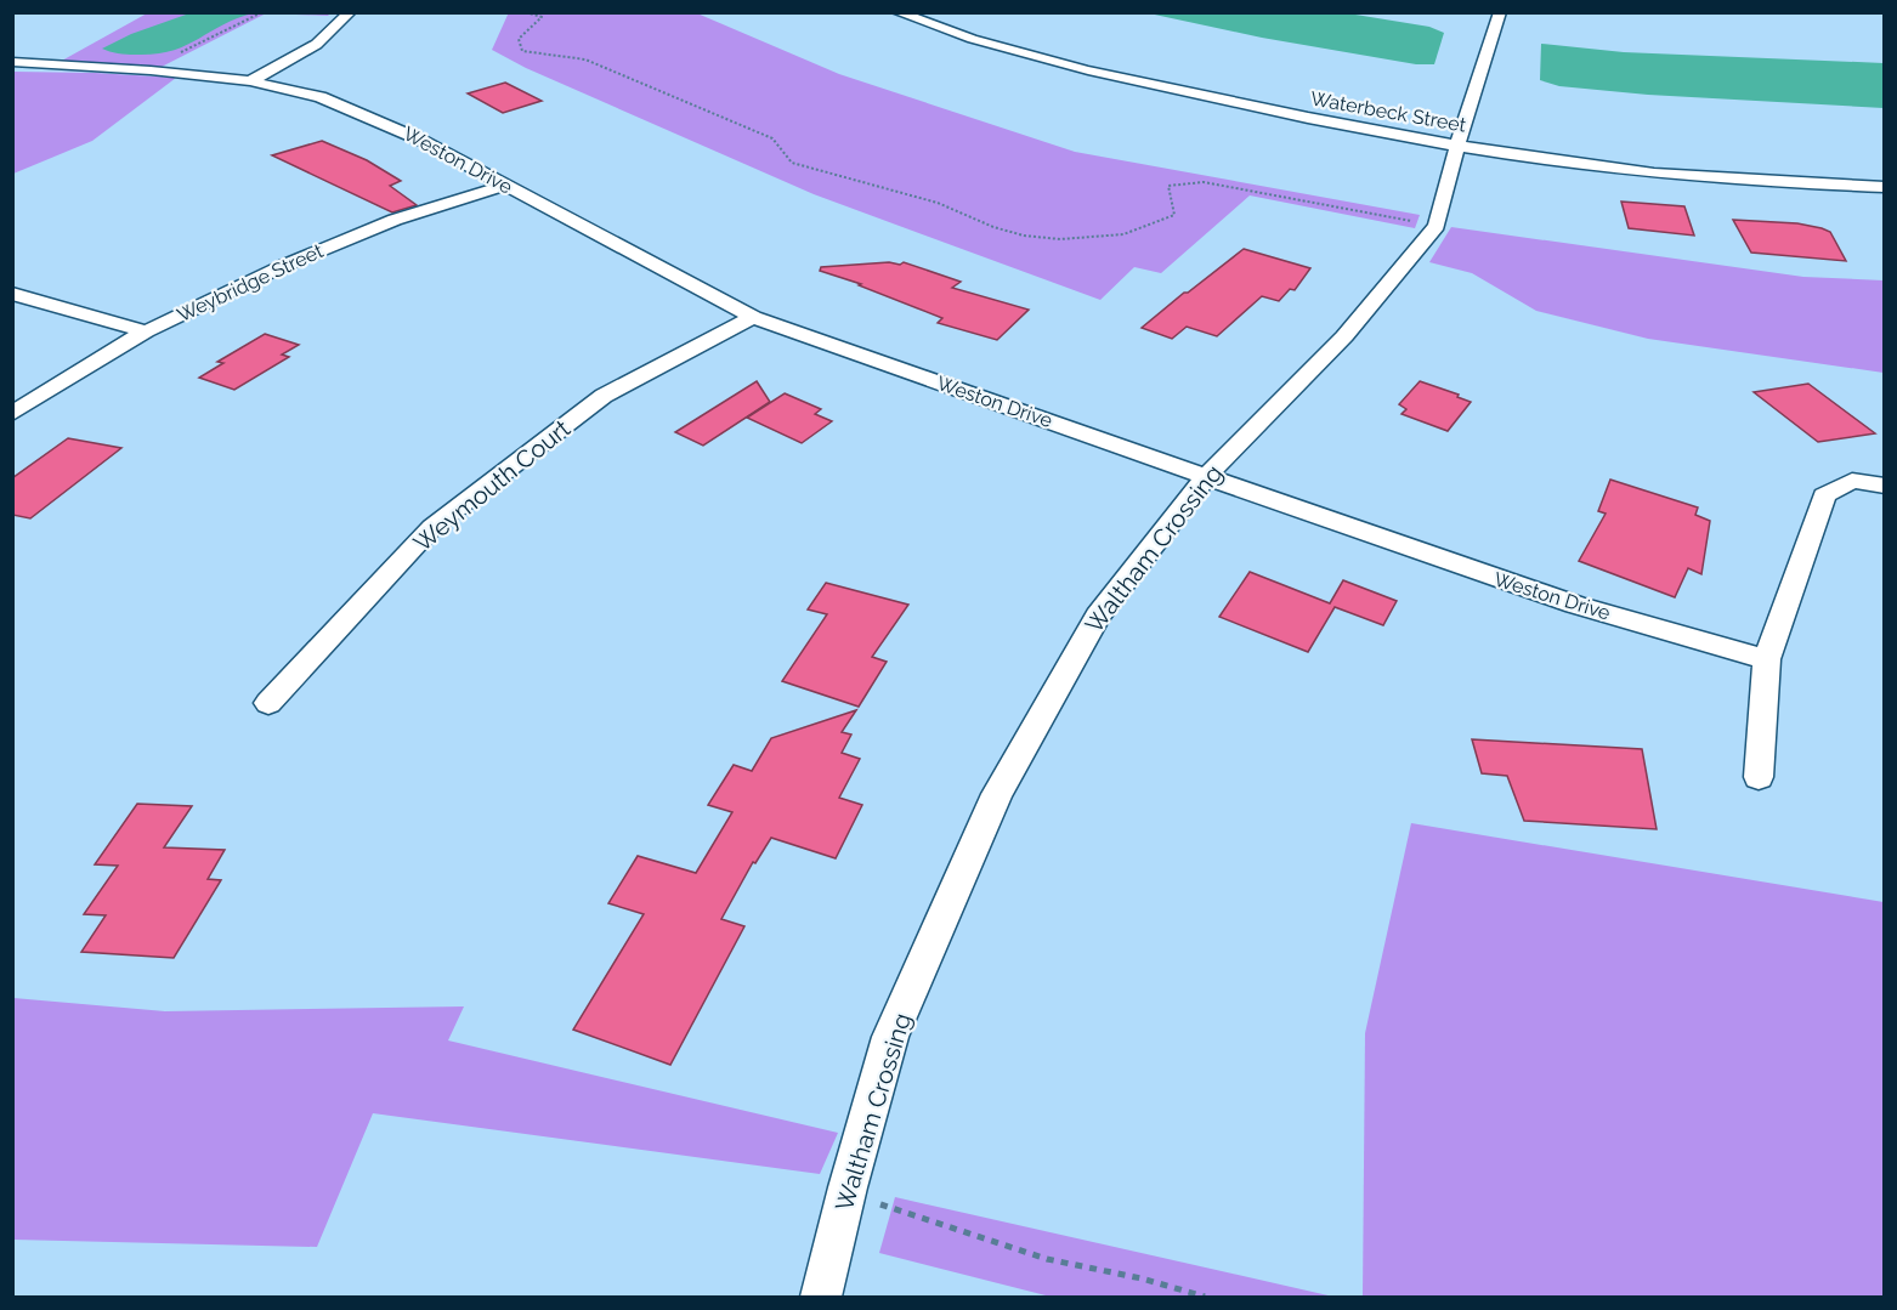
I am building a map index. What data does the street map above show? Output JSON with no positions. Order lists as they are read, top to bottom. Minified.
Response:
{"streets":{"street":["Waterbeck Street","Weston Drive","Weybridge Street","Weymouth Court","Waltham Crossing"]},"crossings":[["Waterbeck Street","Waltham Crossing"],["Weston Drive","Weybridge Street"],["Weston Drive","Weymouth Court"],["Weston Drive","Waltham Crossing"]]}
